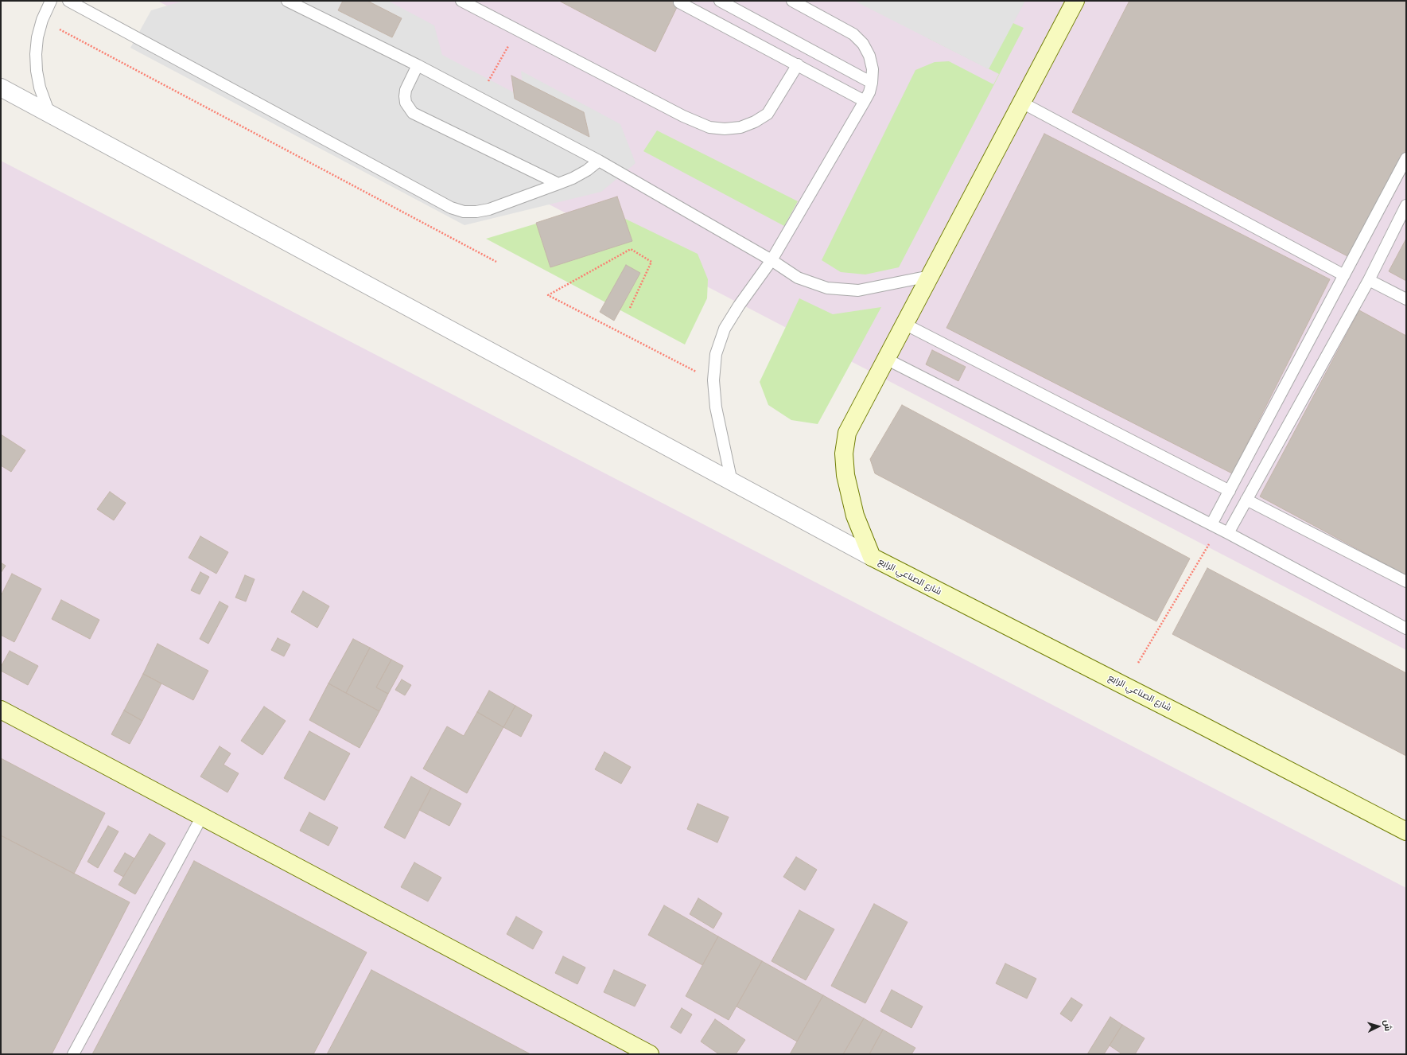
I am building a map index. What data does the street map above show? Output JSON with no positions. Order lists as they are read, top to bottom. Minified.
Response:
{"streets":{"main road":["شارع الصناعي الرابع"]},"north":"right"}
